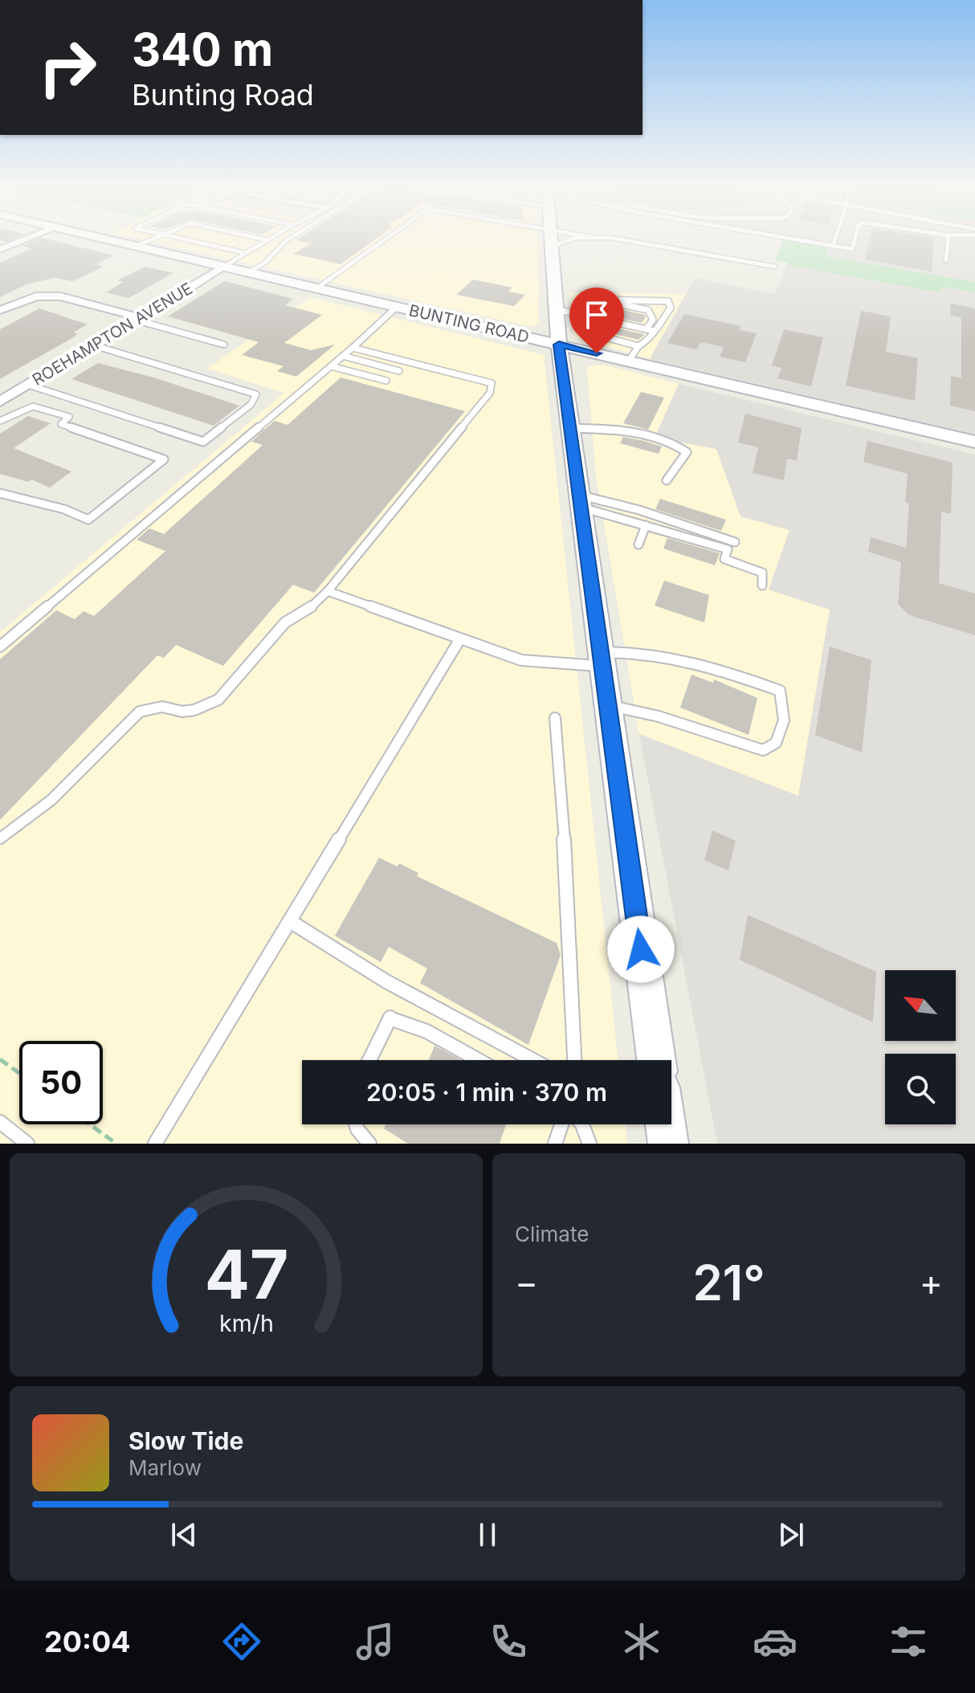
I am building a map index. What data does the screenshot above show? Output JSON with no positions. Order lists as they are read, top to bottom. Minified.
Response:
{"streets":{"main road":["BUNTING ROAD"],"street":["ROEHAMPTON AVENUE"]},"crossings":[["BUNTING ROAD","ROEHAMPTON AVENUE"]],"north":"top left","page":{"turn":["340 m","Bunting Road"],"limit":"50","trip":"20:05 · 1 min · 370 m","tile":"Climate","heat":["−","21°","+"],"song":["Slow Tide","Marlow"],"tabs":"20:04","gauge":["47","km/h"]}}
